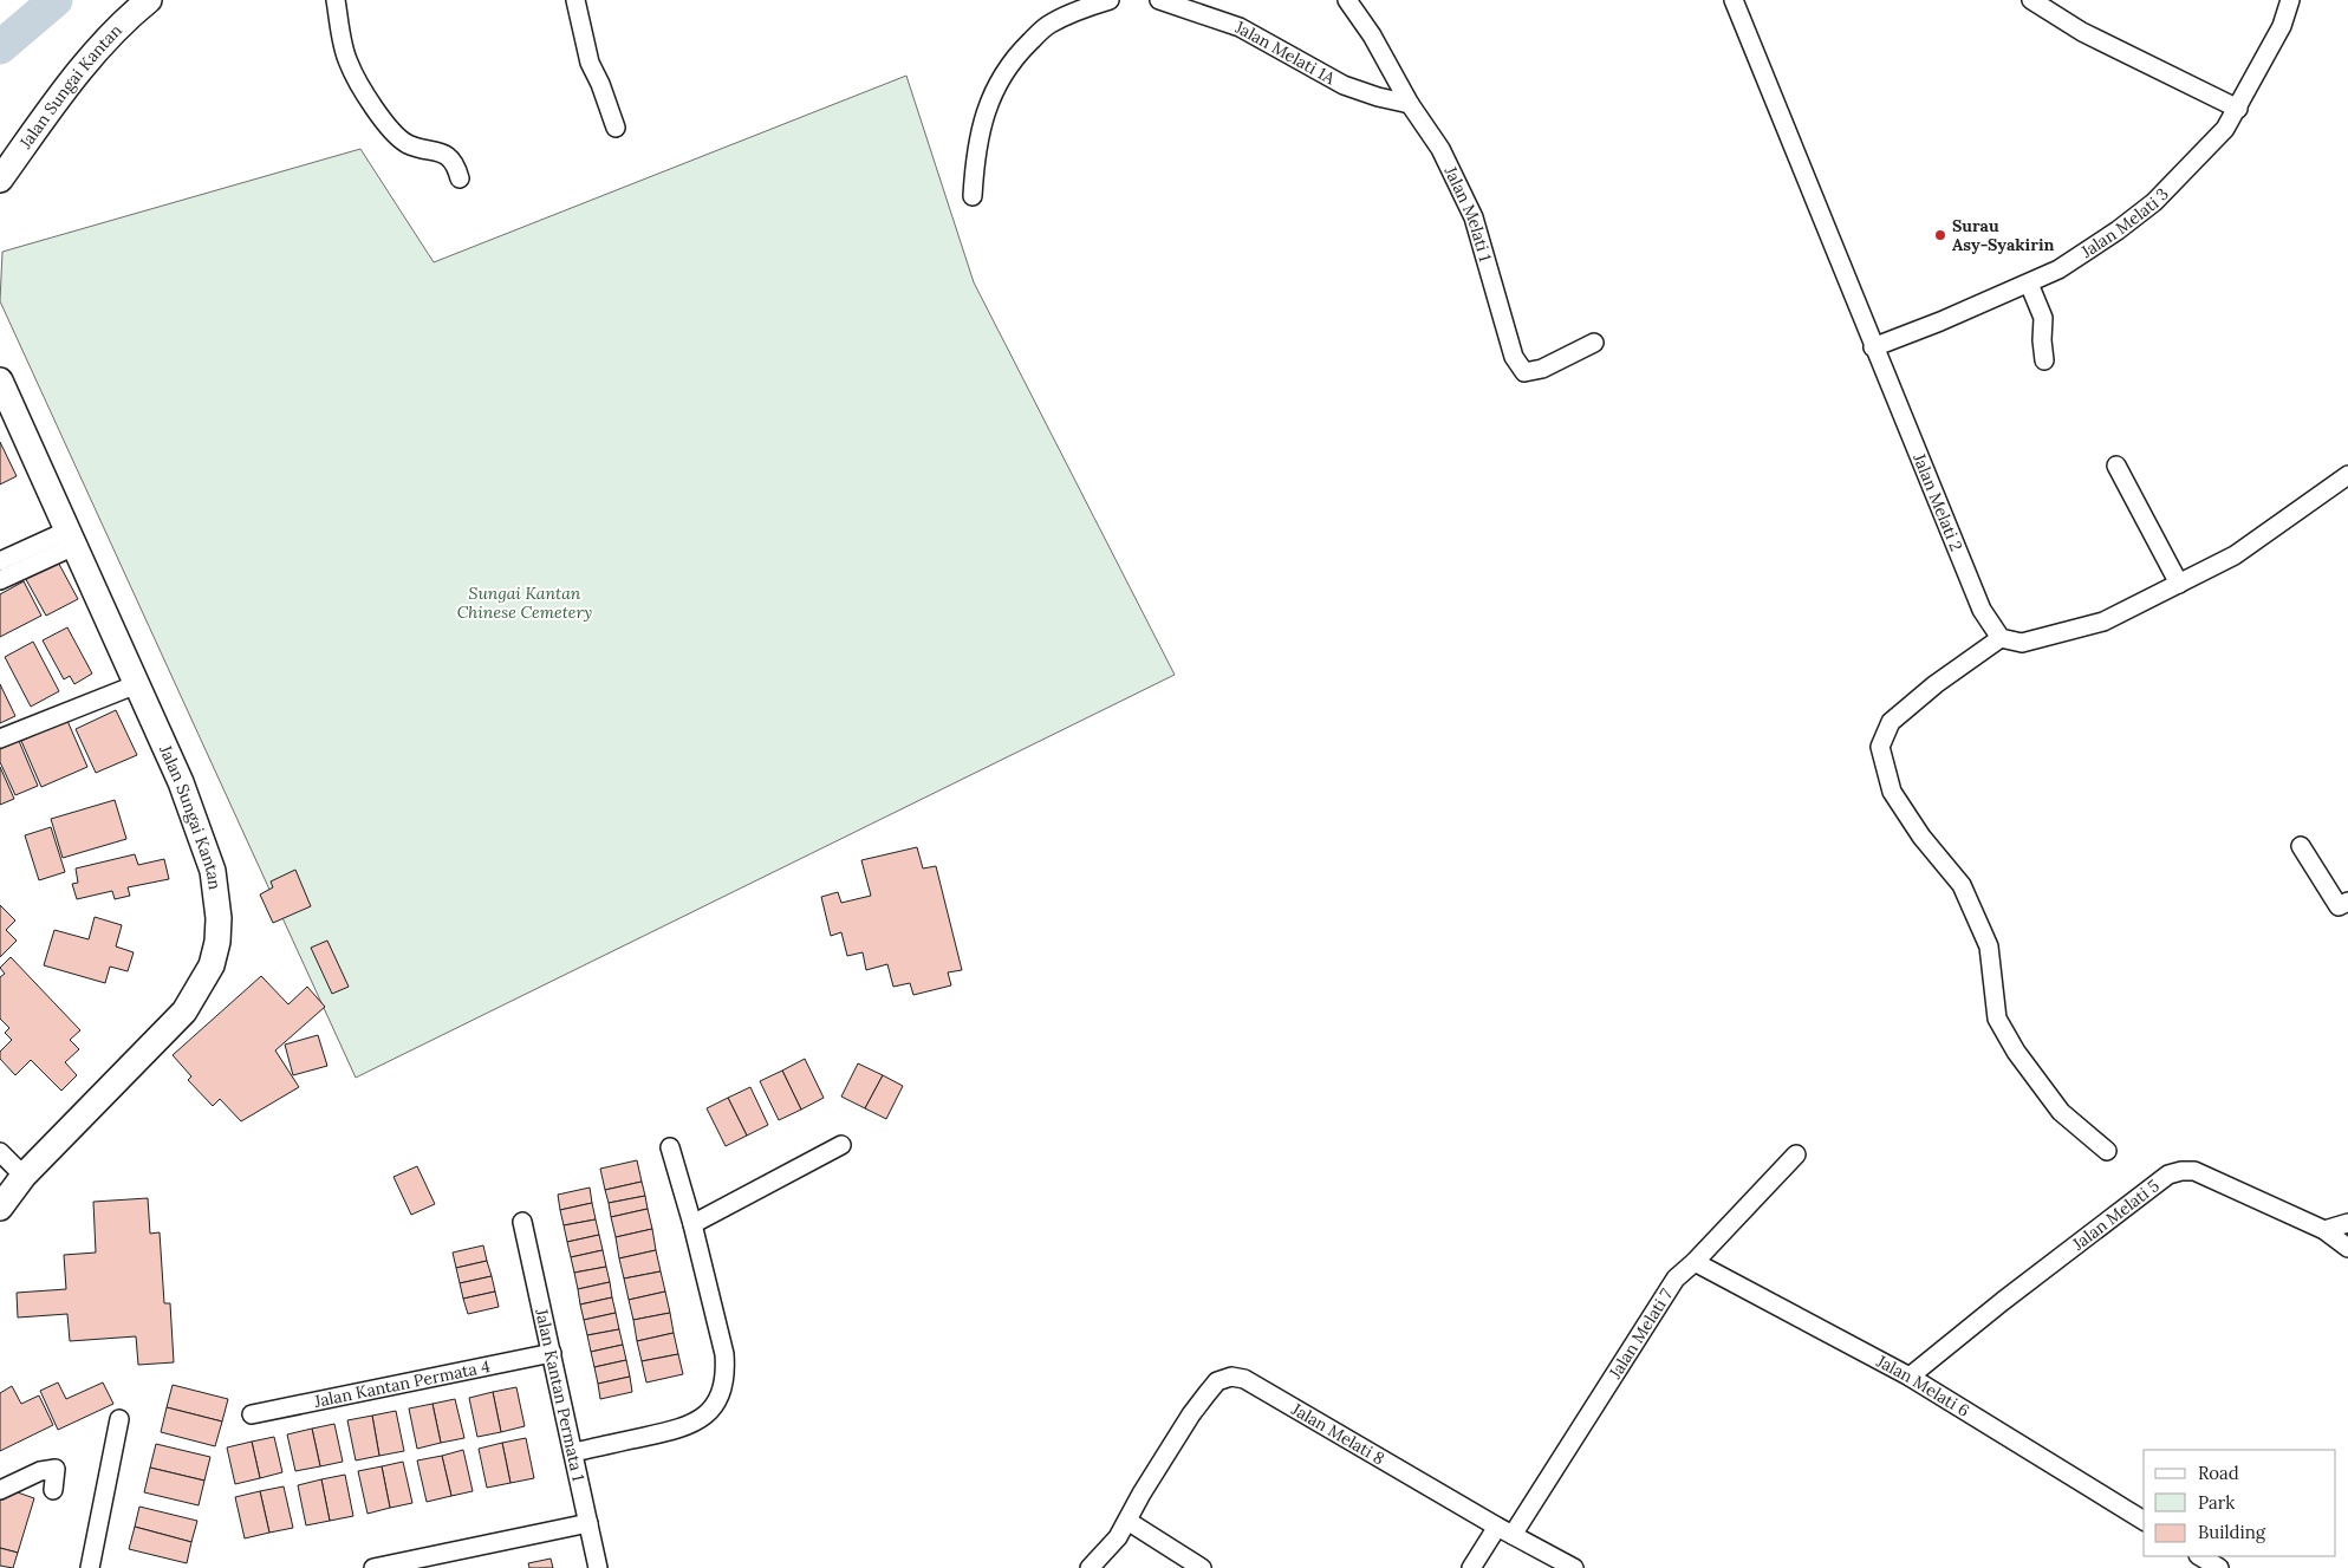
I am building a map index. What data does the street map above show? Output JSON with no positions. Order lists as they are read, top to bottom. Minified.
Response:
{"streets":{"main road":["Jalan Sungai Kantan"],"street":["Jalan Melati 1A","Jalan Melati 1","Jalan Melati 3","Jalan Melati 2","Jalan Melati 5","Jalan Melati 7","Jalan Kantan Permata 4","Jalan Melati 6","Jalan Kantan Permata 1","Jalan Melati 8"]},"crossings":[["Jalan Melati 1A","Jalan Melati 1"],["Jalan Melati 3","Jalan Melati 2"],["Jalan Melati 5","Jalan Melati 6"],["Jalan Melati 7","Jalan Melati 6"],["Jalan Melati 7","Jalan Melati 8"],["Jalan Kantan Permata 4","Jalan Kantan Permata 1"]],"parks":["Sungai Kantan Chinese Cemetery"],"places":["Surau Asy-Syakirin"],"legend":["Road","Park","Building"]}
